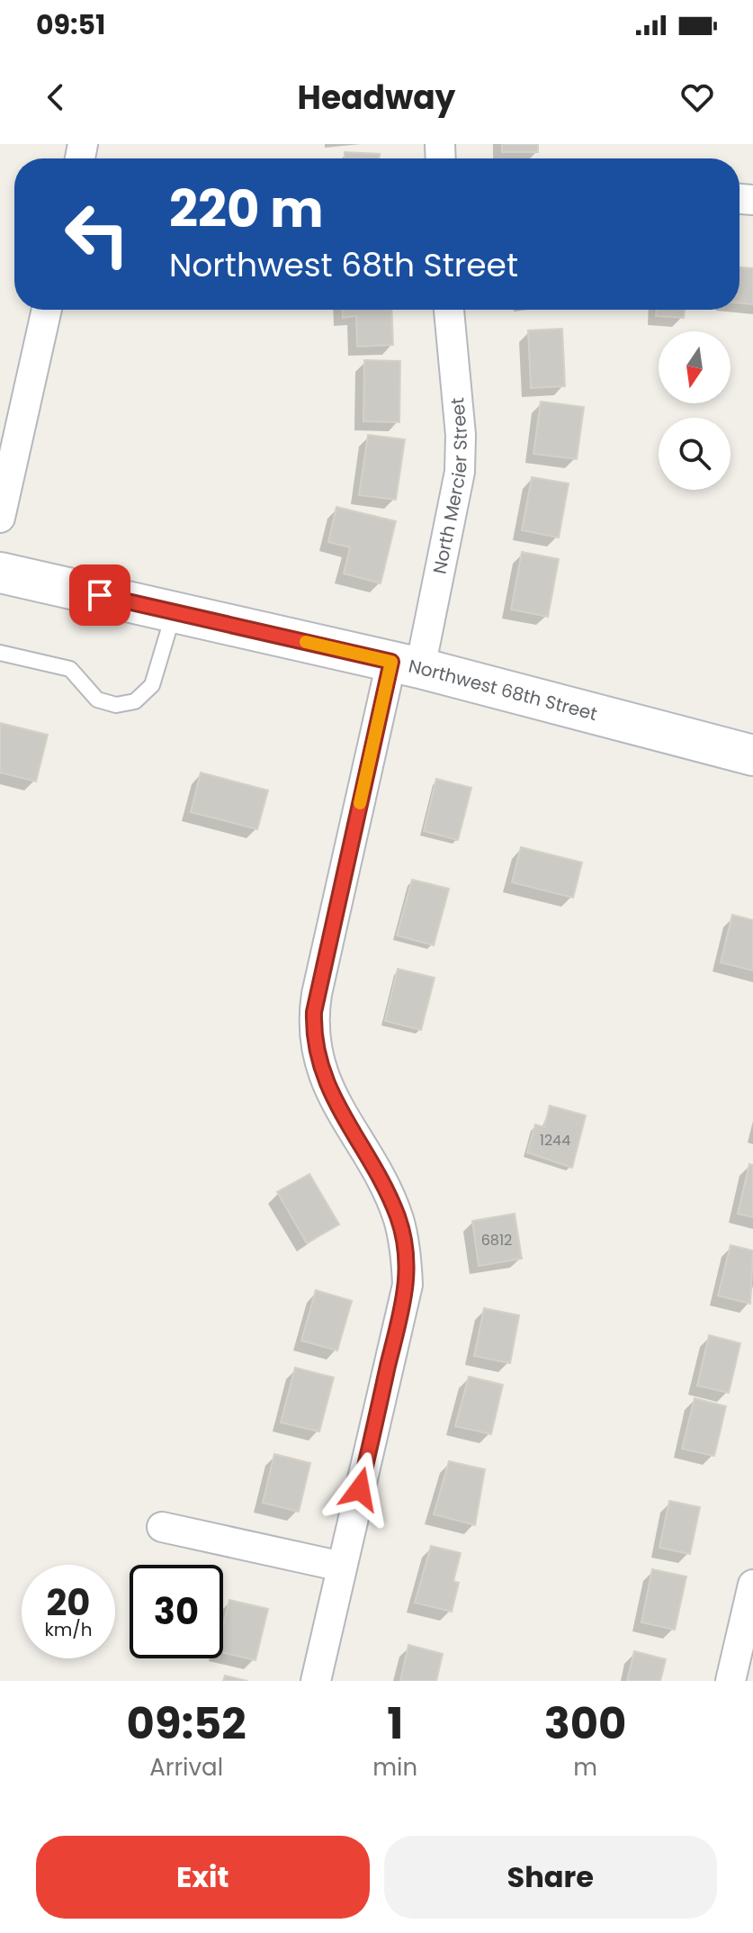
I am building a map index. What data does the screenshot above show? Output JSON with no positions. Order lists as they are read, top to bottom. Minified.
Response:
{"streets":{"main road":["Northwest 68th Street"],"street":["North Mercier Street"]},"crossings":[["North Mercier Street","Northwest 68th Street"]],"house_numbers":["1244","6812"],"north":"bottom","page":{"status":"09:51","header":"Headway","turn":["220 m","Northwest 68th Street"],"speed":"20 km/h","limit":"30","eta":["09:52","Arrival","1","min","300","m"],"buttons":["Exit","Share"]}}
